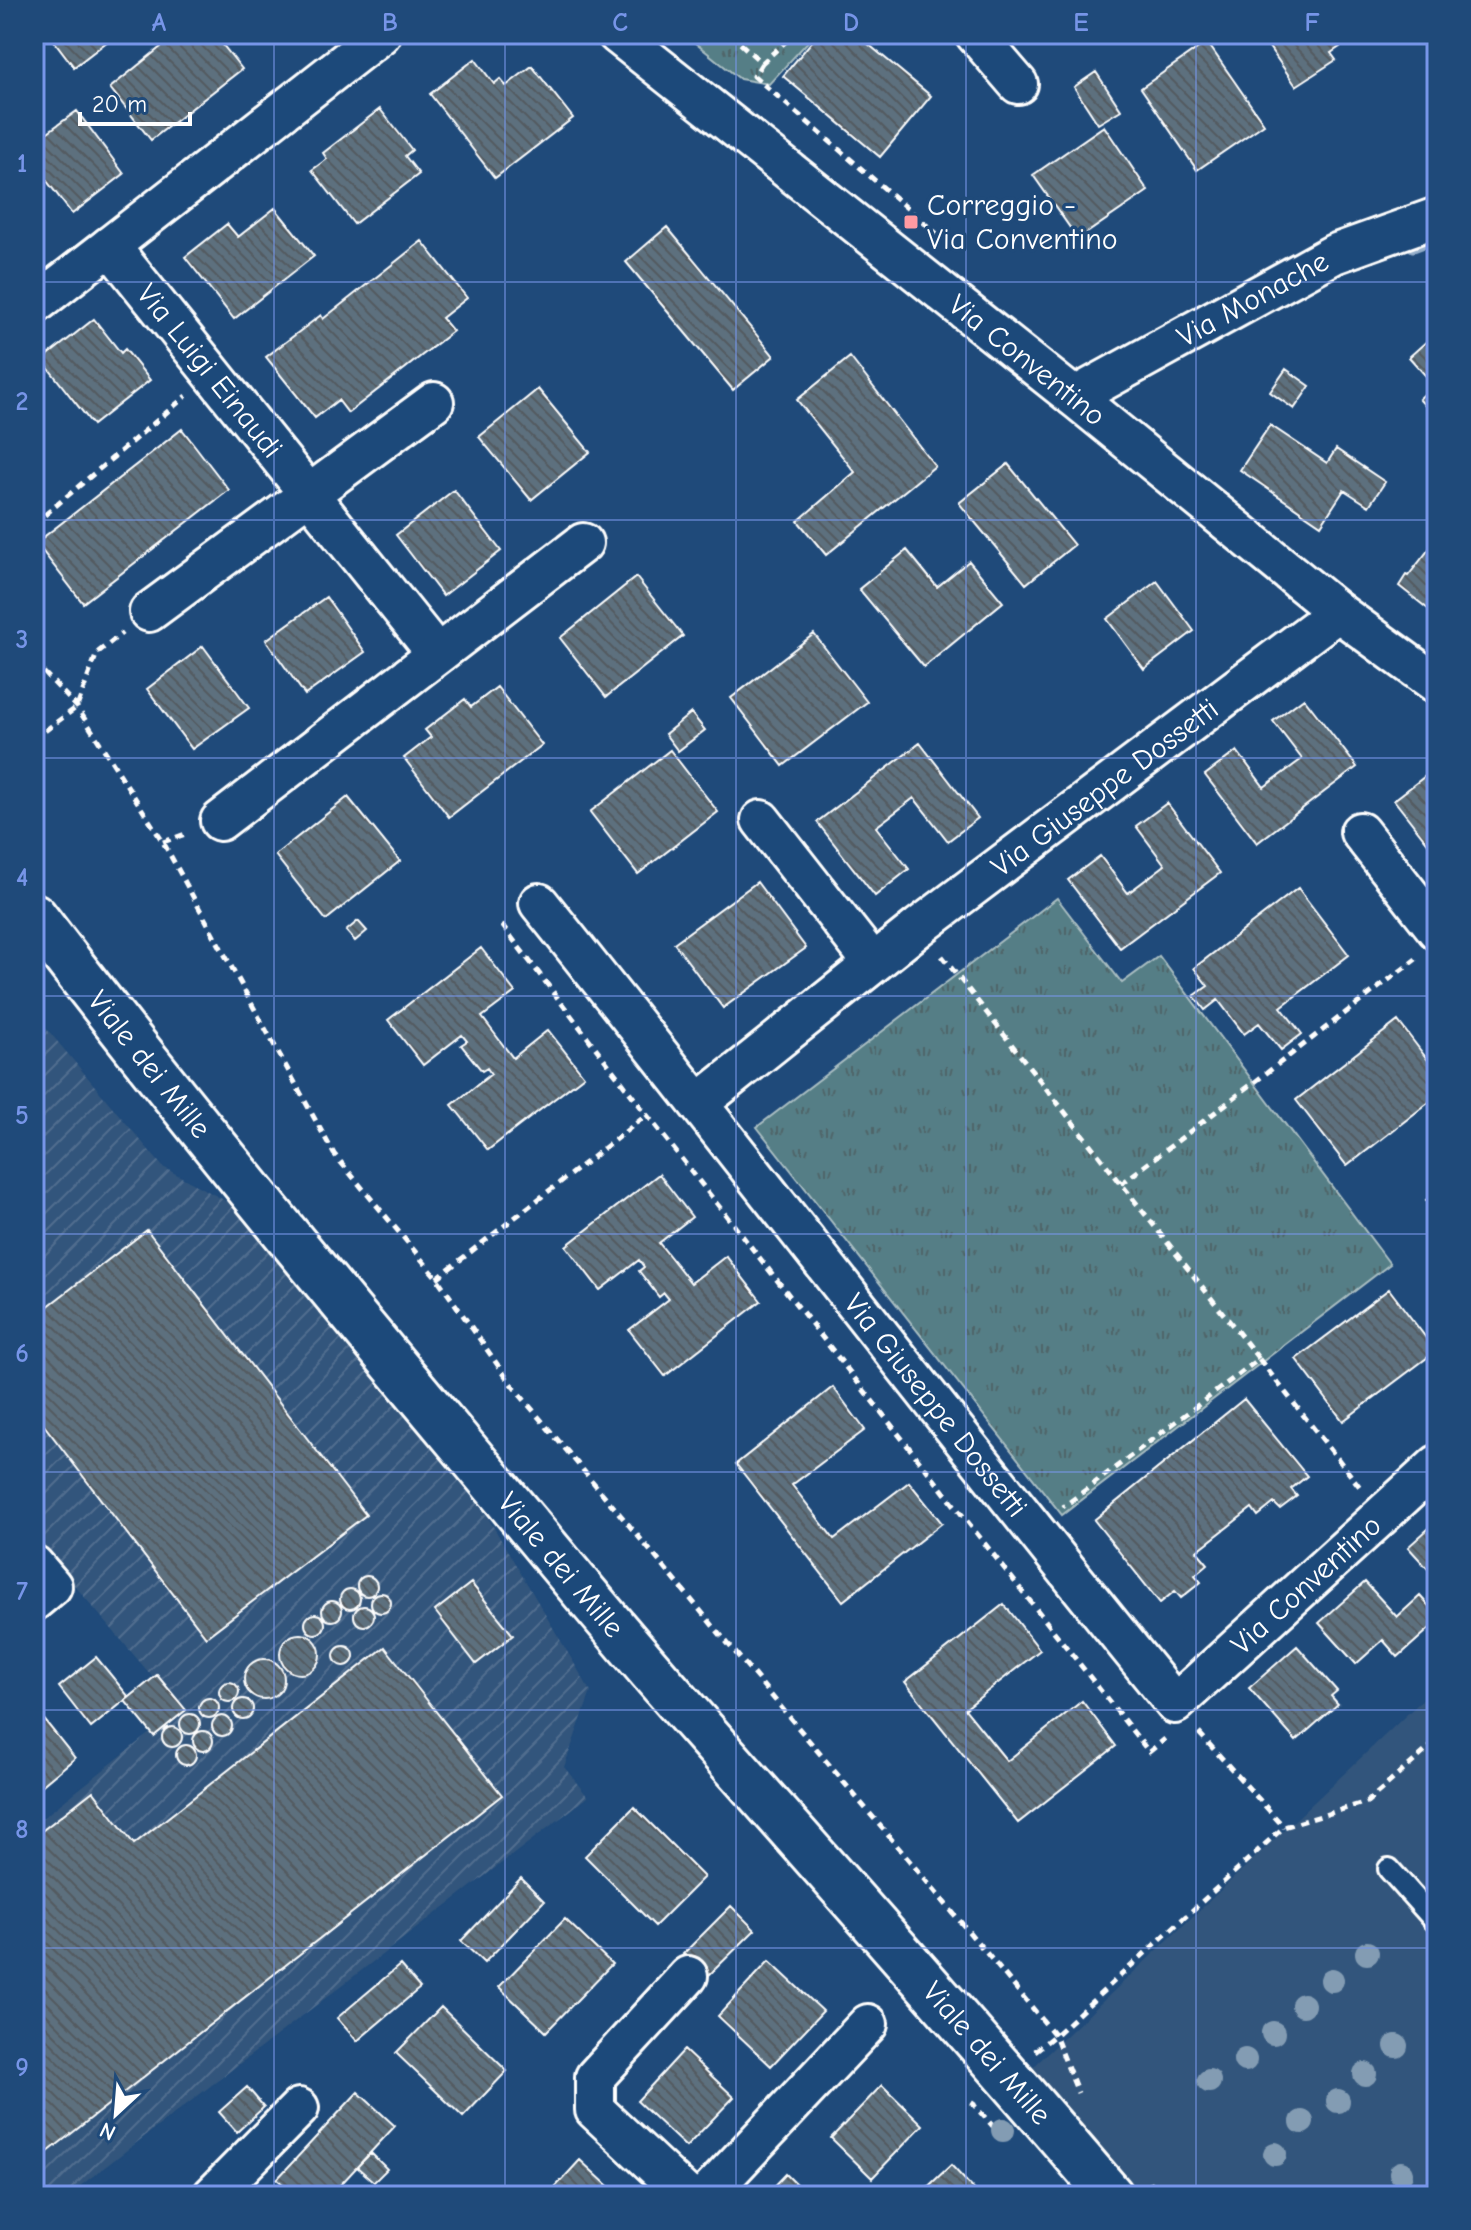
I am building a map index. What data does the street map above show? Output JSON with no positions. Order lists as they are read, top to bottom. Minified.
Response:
{"streets":{"main road":["Viale dei Mille"],"street":["Via Monache","Via Conventino","Via Luigi Einaudi","Via Giuseppe Dossetti"]},"crossings":[["Via Monache","Via Conventino"],["Via Conventino","Via Giuseppe Dossetti"]],"places":{"transit":["Correggio - Via Conventino"]},"scale_bar":"20 m","north":"bottom left","grid":{"columns":["A","B","C","D","E","F"],"rows":["1","2","3","4","5","6","7","8","9"]}}
